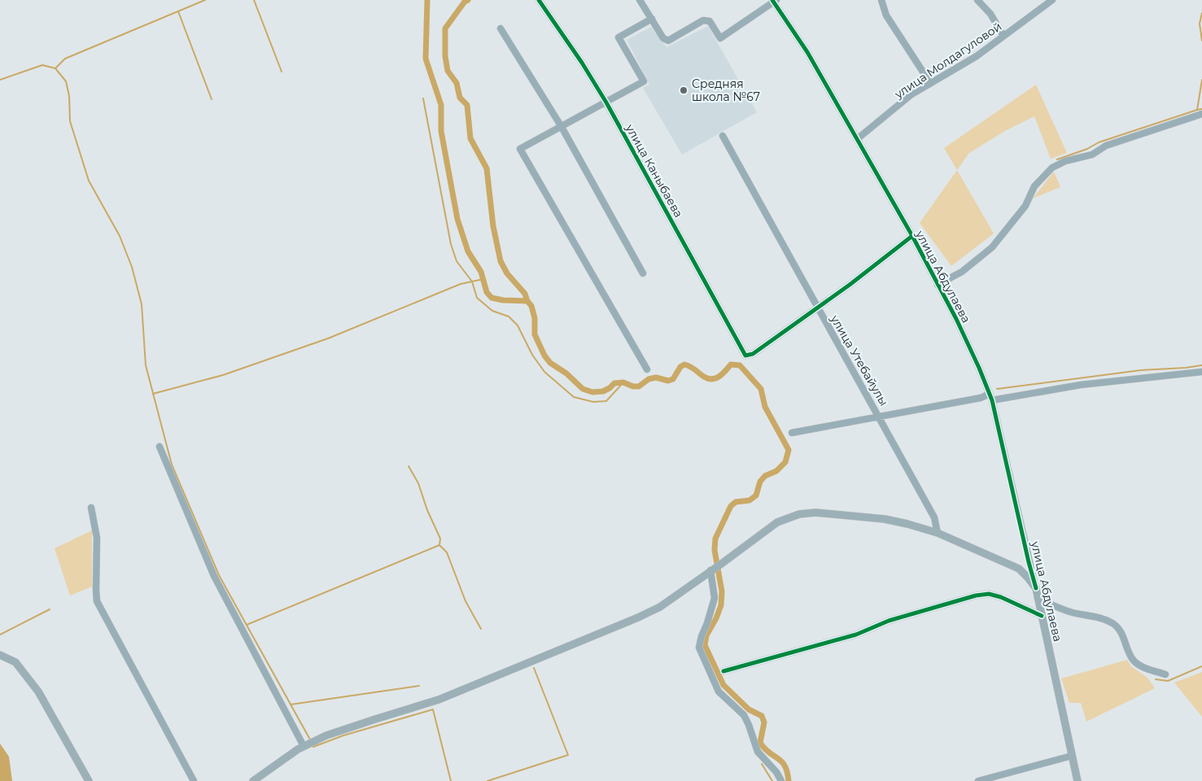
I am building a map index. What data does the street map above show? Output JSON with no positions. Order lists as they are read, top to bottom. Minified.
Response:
{"streets":{"main road":["улица Абдулаева"],"street":["улица Молдагуловой","улица Каныбаева","улица Утебайулы"]},"crossings":[["улица Молдагуловой","улица Абдулаева"],["улица Каныбаева","улица Утебайулы"]],"places":["Средняя школа №67"]}
